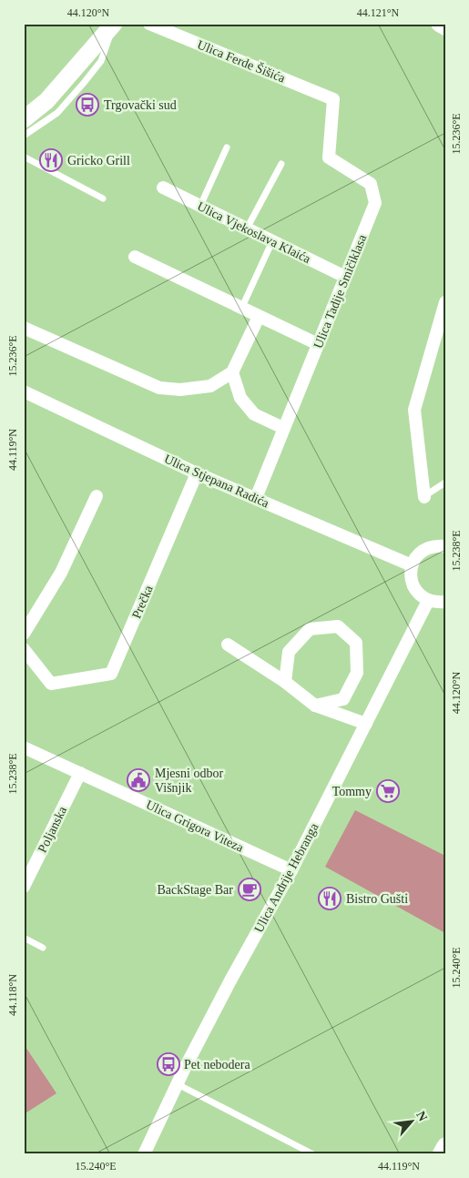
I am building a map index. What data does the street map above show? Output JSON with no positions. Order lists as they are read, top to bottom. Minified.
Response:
{"streets":{"street":["Ulica Ferde Šišića","Ulica Vjekoslava Klaića","Ulica Tadije Smičiklasa","Ulica Stjepana Radića","Prečka","Ulica Grigora Viteza","Poljanska","Ulica Andrije Hebranga"]},"crossings":[["Ulica Ferde Šišića","Ulica Tadije Smičiklasa"],["Ulica Vjekoslava Klaića","Ulica Tadije Smičiklasa"],["Ulica Tadije Smičiklasa","Ulica Stjepana Radića"],["Ulica Stjepana Radića","Prečka"],["Ulica Grigora Viteza","Poljanska"],["Ulica Grigora Viteza","Ulica Andrije Hebranga"]],"places":{"bus stop":["Trgovački sud","Pet nebodera"],"restaurant":["Gricko Grill","Bistro Gušti"],"public building":["Mjesni odbor Višnjik"],"supermarket":["Tommy"],"cafe":["BackStage Bar"]},"north":"top right","coordinates":["44.120°N","44.121°N","15.236°E","44.119°N","15.238°E","15.240°E","44.118°N"]}
